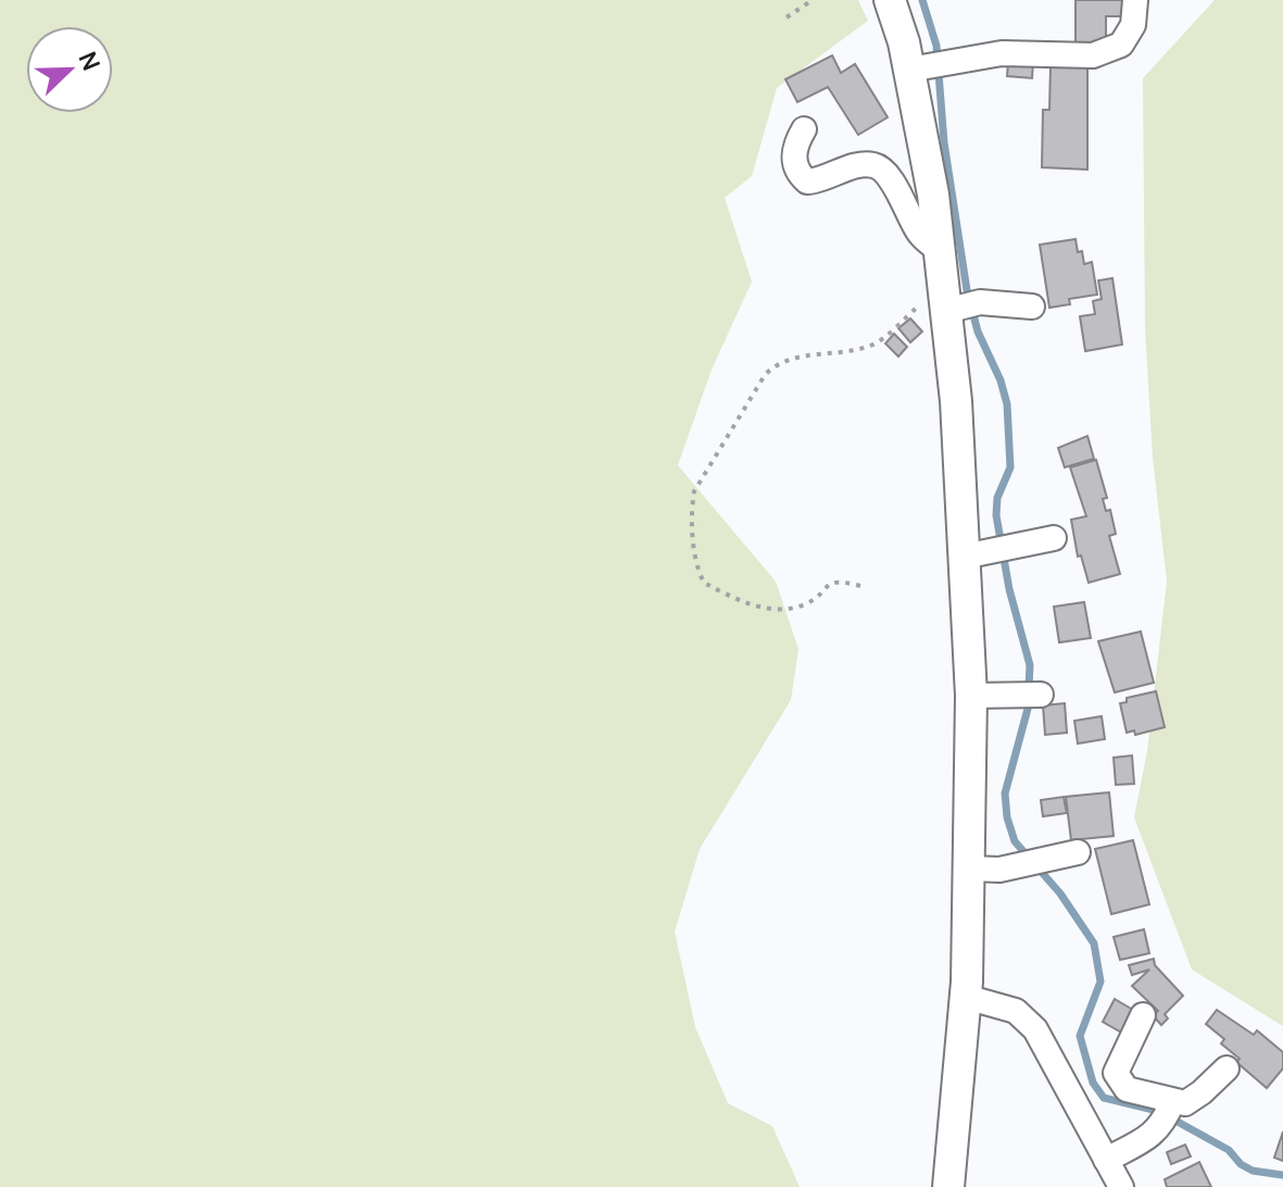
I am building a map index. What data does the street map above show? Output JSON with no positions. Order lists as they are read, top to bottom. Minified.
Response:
{"north":"top right"}
